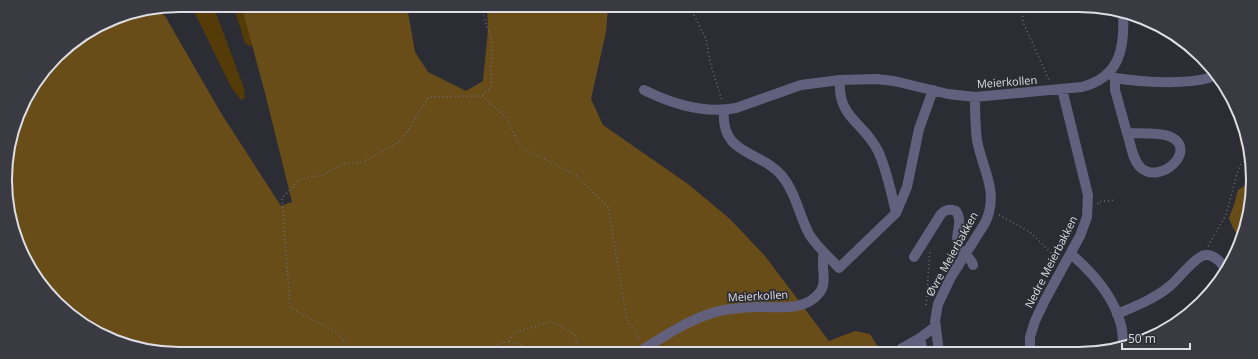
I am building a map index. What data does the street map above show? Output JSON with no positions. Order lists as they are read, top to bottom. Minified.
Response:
{"streets":{"street":["Meierkollen","Øvre Meierbakken","Nedre Meierbakken"]},"crossings":[["Meierkollen","Øvre Meierbakken"],["Meierkollen","Nedre Meierbakken"]],"scale_bar":"50 m"}
